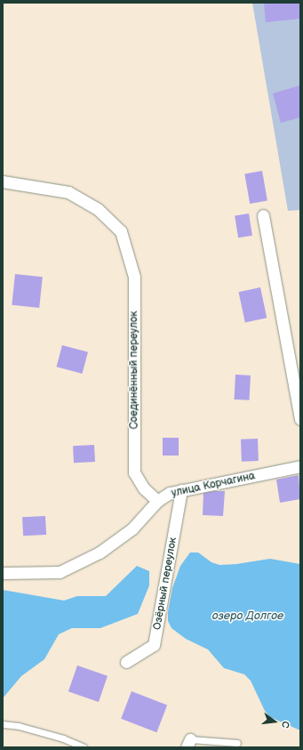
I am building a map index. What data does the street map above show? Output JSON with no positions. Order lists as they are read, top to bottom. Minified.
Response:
{"streets":{"street":["Соединённый переулок","улица Корчагина","Озёрный переулок"]},"crossings":[["Соединённый переулок","улица Корчагина"],["улица Корчагина","Озёрный переулок"]],"water":["озеро Долгое"],"north":"right"}
